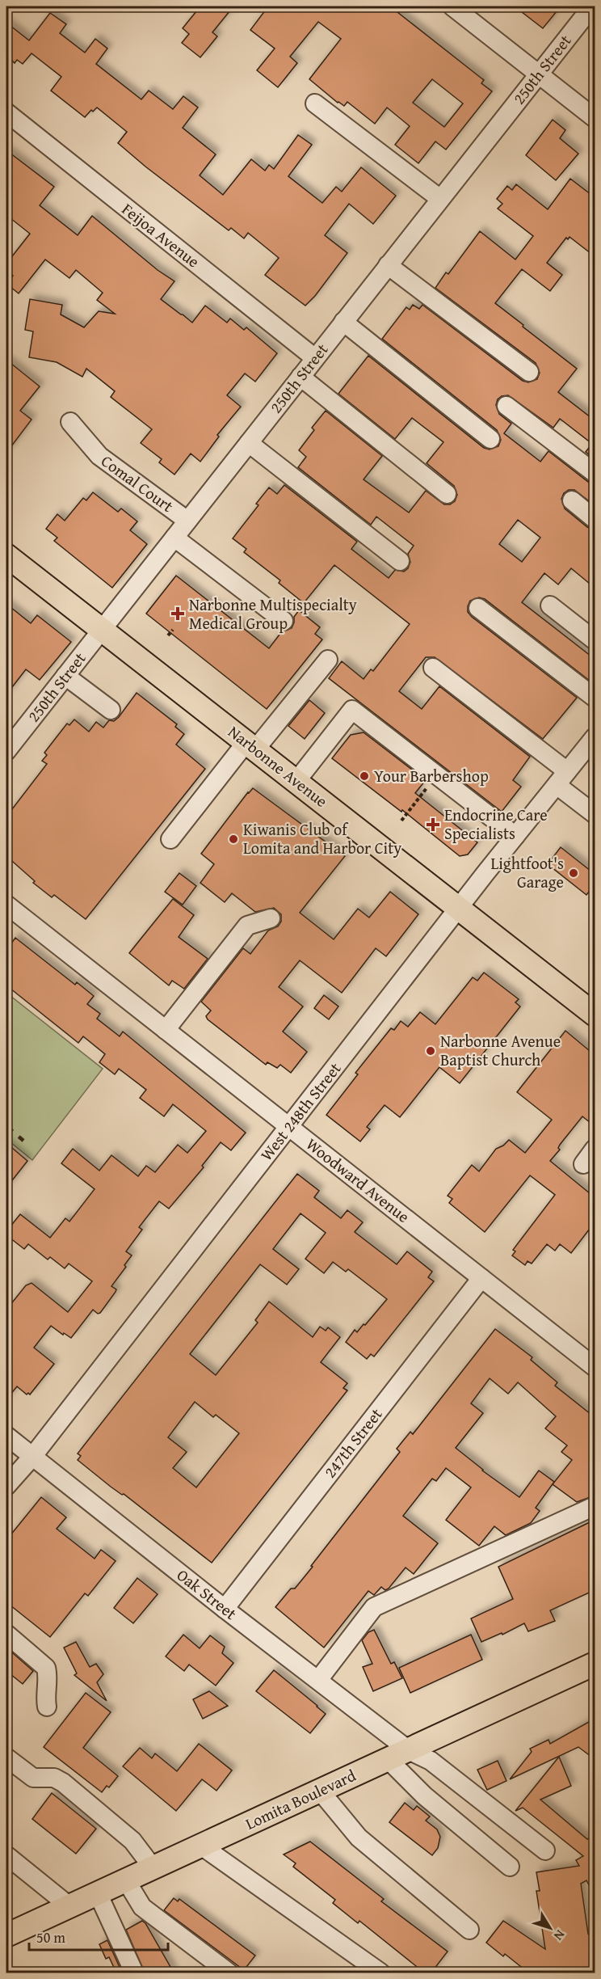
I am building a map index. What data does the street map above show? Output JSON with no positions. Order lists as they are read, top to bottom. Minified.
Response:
{"streets":{"main road":["Narbonne Avenue","Lomita Boulevard"],"street":["250th Street","Feijoa Avenue","Comal Court","West 248th Street","Woodward Avenue","247th Street","Oak Street"]},"crossings":[["250th Street","Feijoa Avenue"],["250th Street","Comal Court"],["250th Street","Narbonne Avenue"],["Narbonne Avenue","West 248th Street"],["West 248th Street","Woodward Avenue"],["West 248th Street","Oak Street"],["Woodward Avenue","247th Street"],["247th Street","Oak Street"],["Oak Street","Lomita Boulevard"]],"places":{"health":["Narbonne Multispecialty Medical Group","Endocrine Care Specialists"],"other":["Your Barbershop","Kiwanis Club of Lomita and Harbor City","Lightfoot's Garage","Narbonne Avenue Baptist Church"]},"scale_bar":"50 m","north":"bottom right"}
